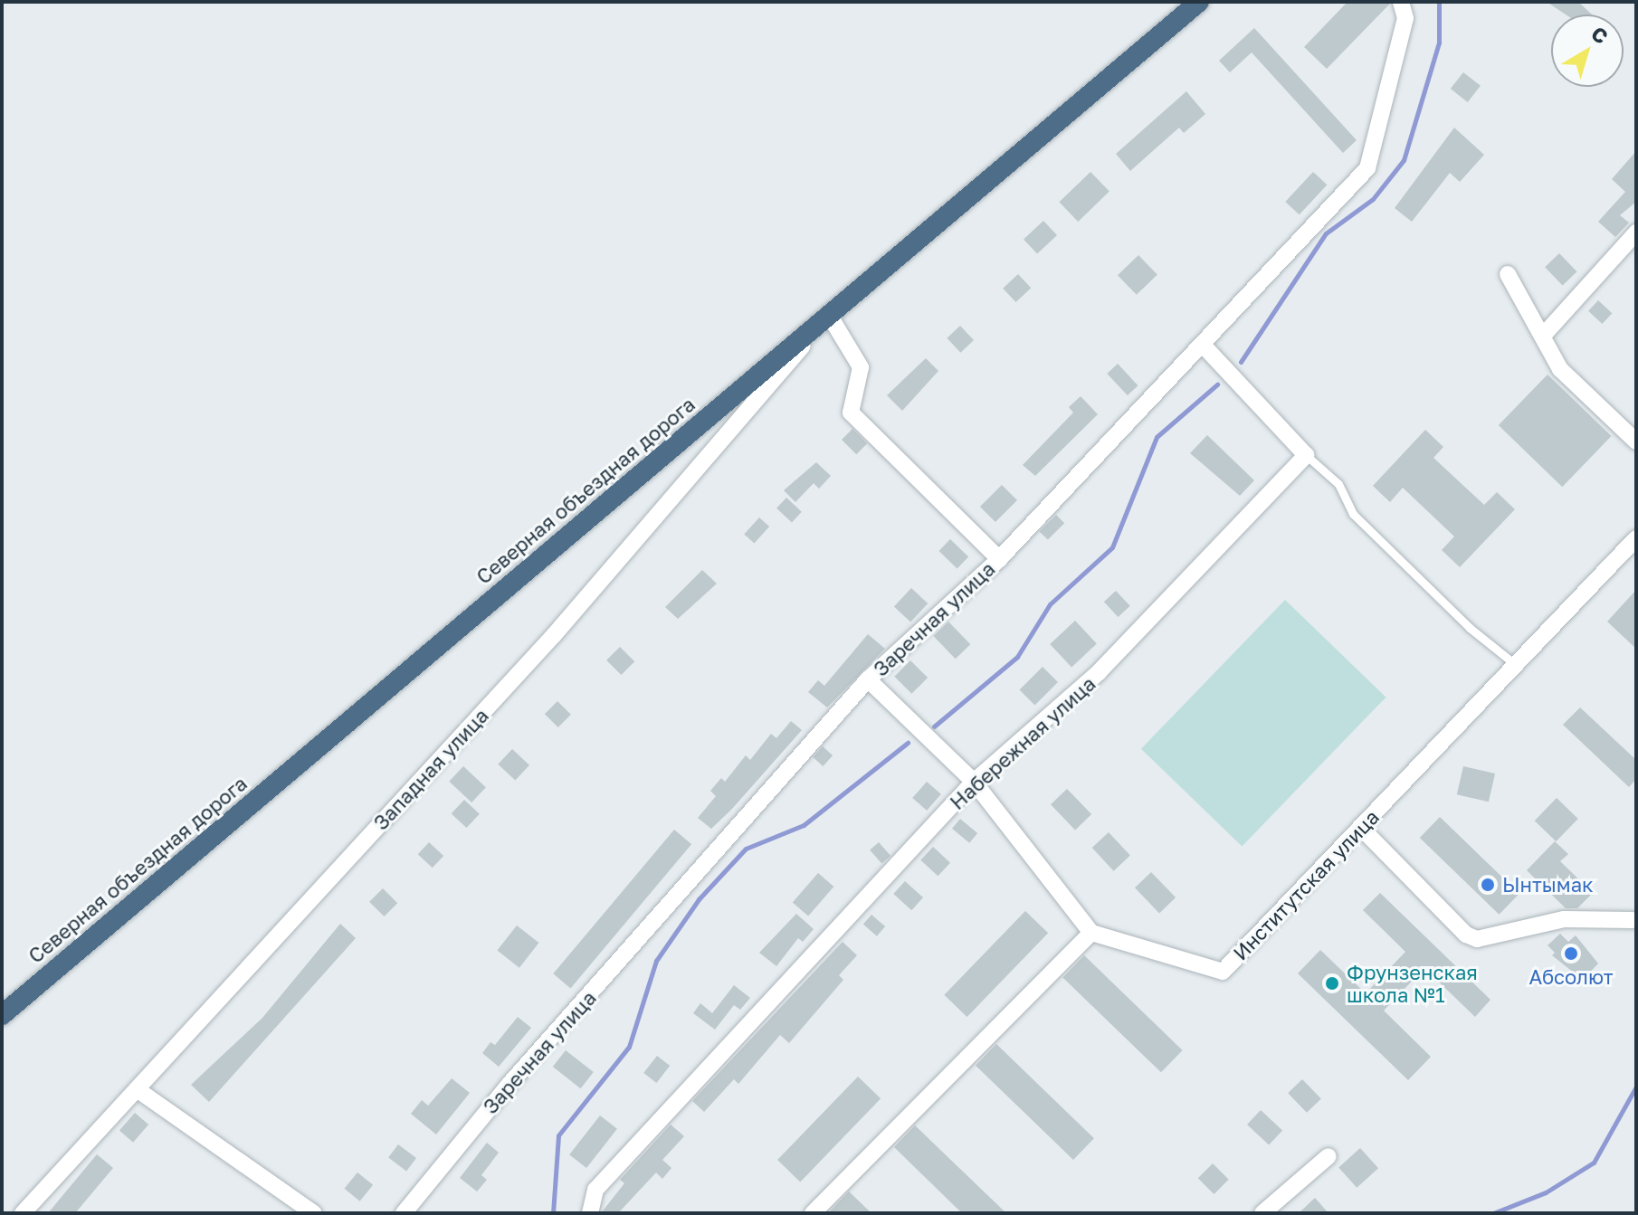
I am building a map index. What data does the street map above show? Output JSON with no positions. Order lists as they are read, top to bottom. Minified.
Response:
{"streets":{"highway":["Северная объездная дорога"],"street":["Заречная улица","Набережная улица","Западная улица","Институтская улица"]},"crossings":[["Северная объездная дорога","Западная улица"]],"places":["Ынтымак","Абсолют","Фрунзенская школа №1"],"north":"top right"}
